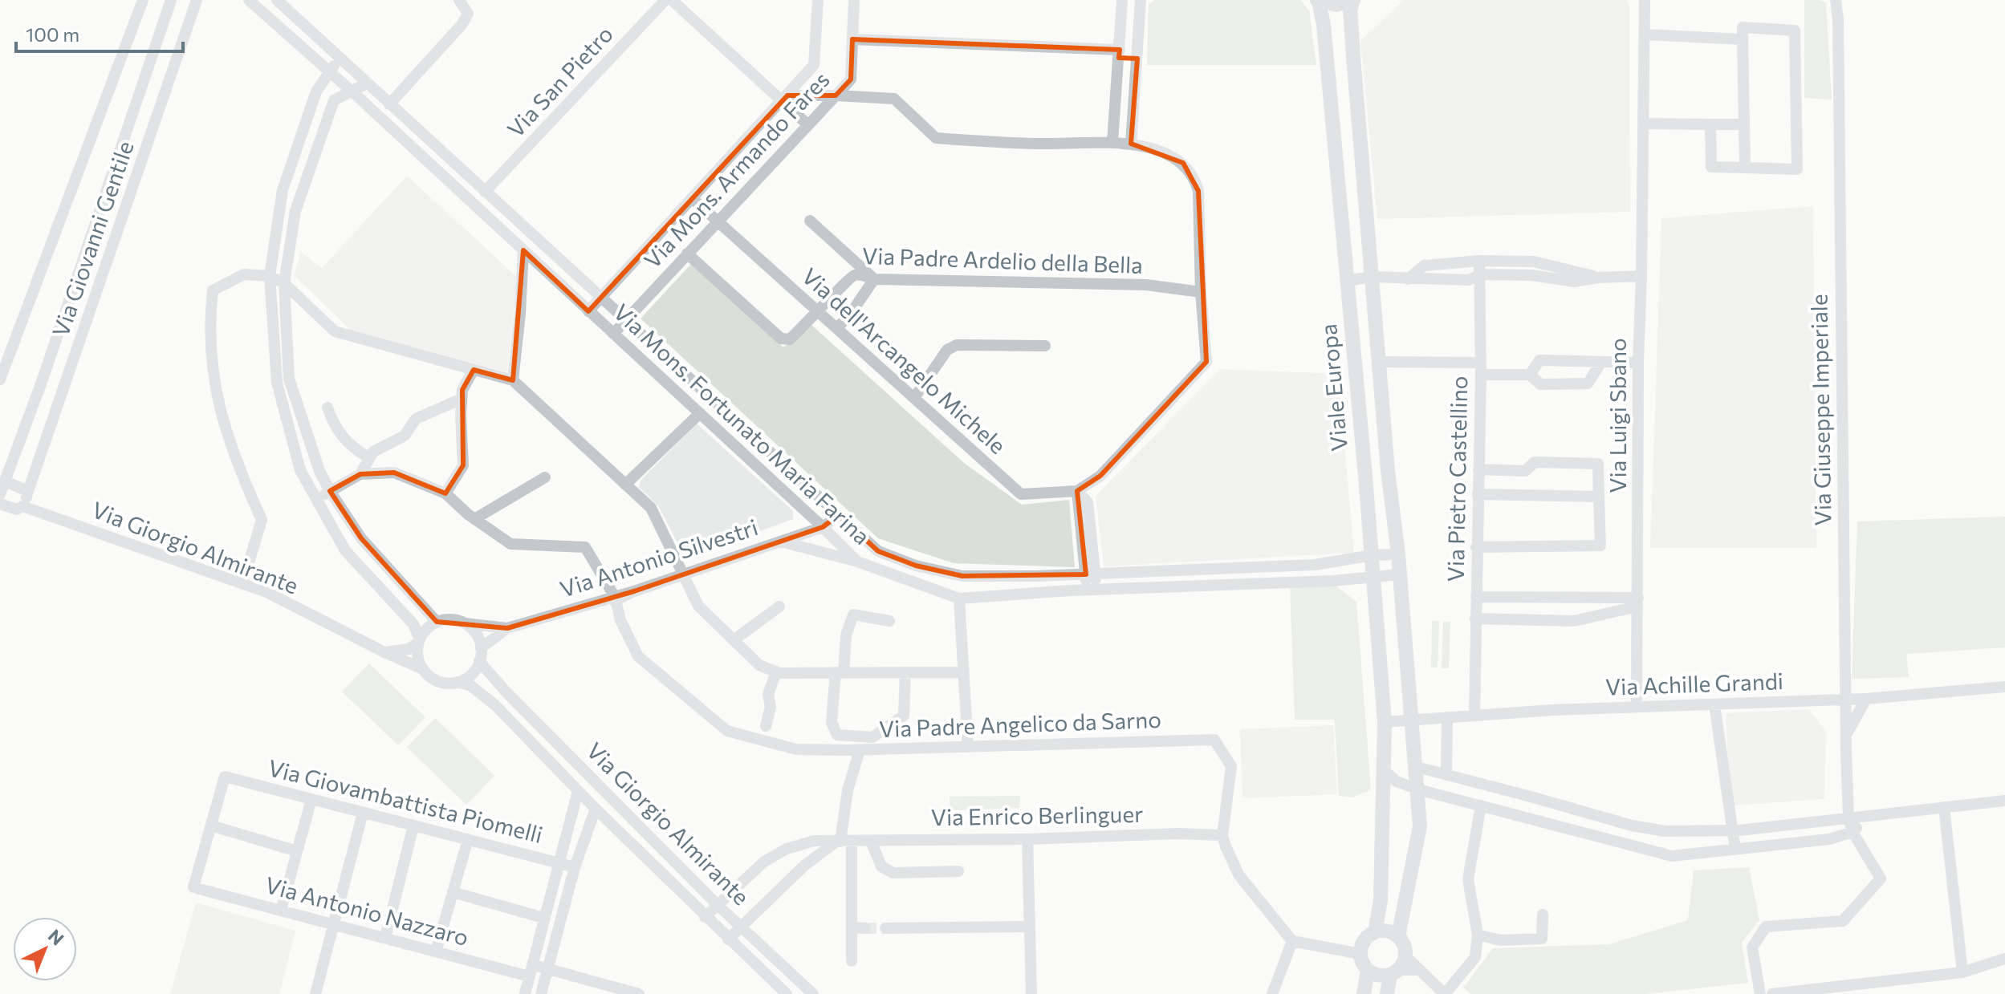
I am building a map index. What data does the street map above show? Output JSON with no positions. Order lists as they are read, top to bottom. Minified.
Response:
{"streets":{"street":["Via San Pietro","Via Mons. Armando Fares","Via Giovanni Gentile","Via Padre Ardelio della Bella","Via dell'Arcangelo Michele","Viale Europa","Via Giuseppe Imperiale","Via Luigi Sbano","Via Mons. Fortunato Maria Farina","Via Pietro Castellino","Via Giorgio Almirante","Via Antonio Silvestri","Via Achille Grandi","Via Padre Angelico da Sarno","Via Giovambattista Piomelli","Via Enrico Berlinguer","Via Antonio Nazzaro"]},"crossings":[["Via San Pietro","Via Mons. Fortunato Maria Farina"],["Via Mons. Armando Fares","Via dell'Arcangelo Michele"],["Via Mons. Armando Fares","Via Mons. Fortunato Maria Farina"],["Via Giovanni Gentile","Via Giorgio Almirante"],["Via Padre Ardelio della Bella","Via dell'Arcangelo Michele"],["Viale Europa","Via Mons. Fortunato Maria Farina"],["Viale Europa","Via Pietro Castellino"],["Viale Europa","Via Achille Grandi"],["Via Giuseppe Imperiale","Via Achille Grandi"],["Via Luigi Sbano","Via Pietro Castellino"],["Via Luigi Sbano","Via Achille Grandi"],["Via Mons. Fortunato Maria Farina","Via Antonio Silvestri"],["Via Pietro Castellino","Via Achille Grandi"],["Via Giorgio Almirante","Via Antonio Silvestri"],["Via Giorgio Almirante","Via Enrico Berlinguer"],["Via Antonio Silvestri","Via Padre Angelico da Sarno"],["Via Padre Angelico da Sarno","Via Enrico Berlinguer"],["Via Giovambattista Piomelli","Via Antonio Nazzaro"]],"scale_bar":"100 m","north":"top right"}
